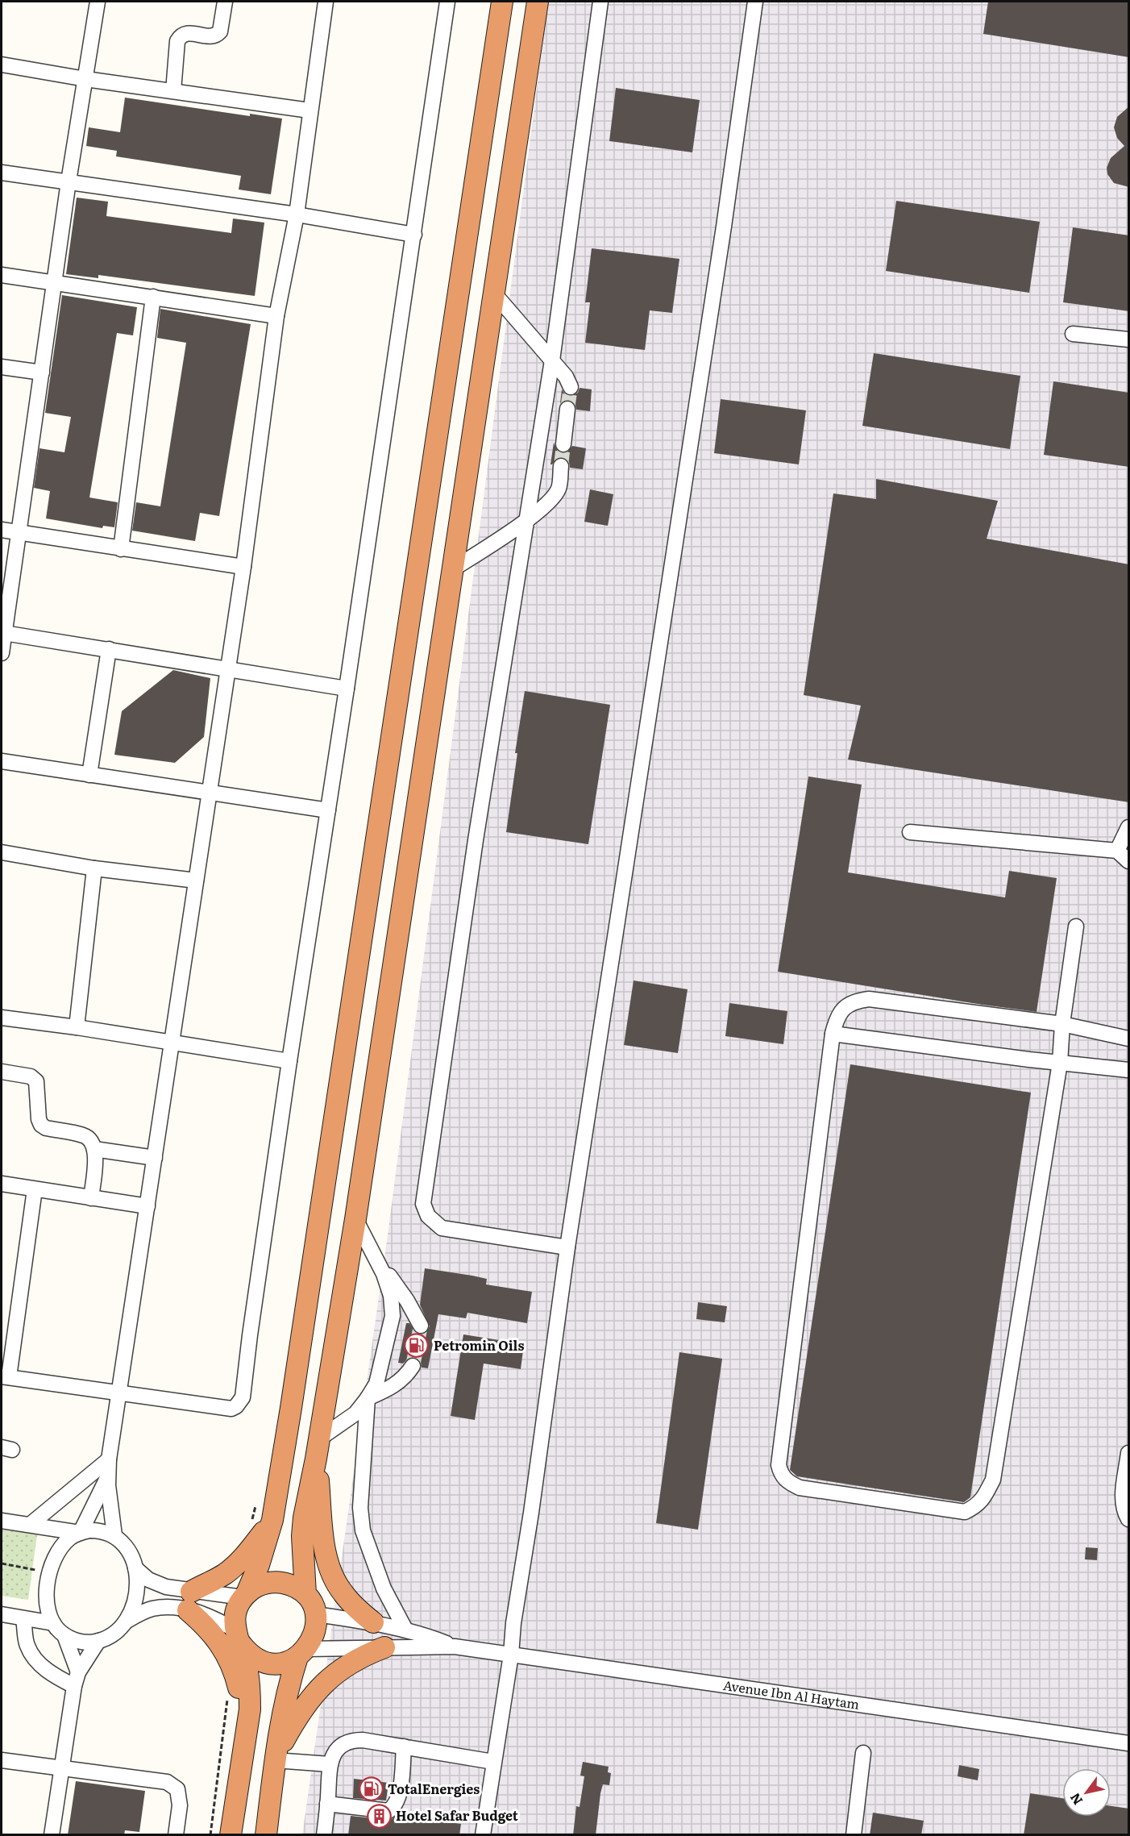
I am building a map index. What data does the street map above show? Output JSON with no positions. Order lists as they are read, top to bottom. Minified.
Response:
{"streets":{"street":["Avenue Ibn Al Haytam"]},"places":{"fuel station":["Petromin Oils","TotalEnergies"],"building":["Hotel Safar Budget"]},"north":"bottom left"}
